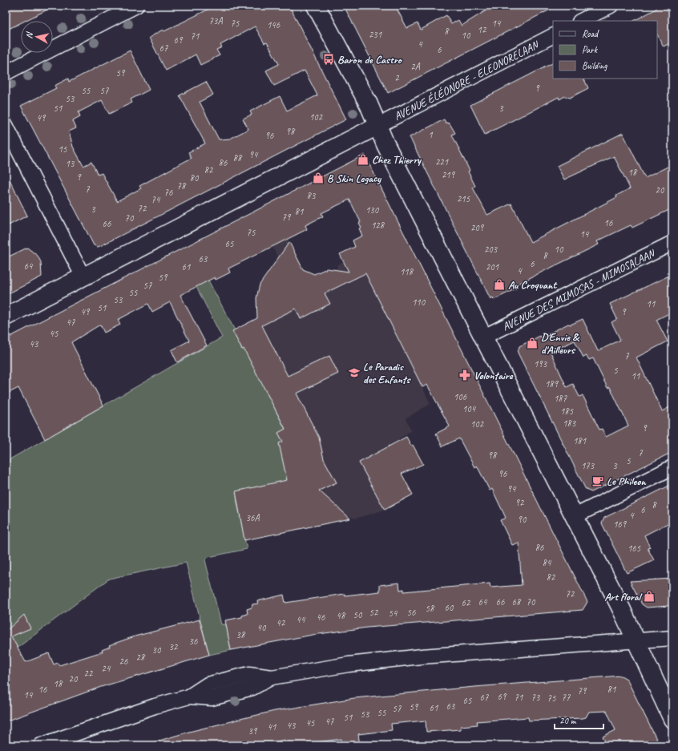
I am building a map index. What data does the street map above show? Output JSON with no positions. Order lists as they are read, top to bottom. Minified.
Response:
{"streets":{"street":["AVENUE ÉLÉONORE - ELEONORELAAN","AVENUE DES MIMOSAS - MIMOSALAAN"]},"places":{"bus stop":["Baron de Castro"],"shop":["Chez Thierry","B Skin Legacy","Au Croquant","D'Envie & d'Ailleurs","Art floral"],"school or university":["Le Paradis des Enfants"],"pharmacy":["Volontaire"],"cafe":["Le Phileon"]},"house_numbers":["73A","75","14","146","12","8","231","10","71","69","4","67","6","2A","59","2","9","55","57","53","51","3","102","49","98","1","96","15","94","88","221","86","13","82","18","219","9","80","78","7","20","76","83","215","74","72","3","130","81","79","70","16","66","128","209","75","14","65","203","10","8","63","6","64","61","201","4","118","59","57","55","53","110","11","51","49","9","47","45","43","7","193","5","11","189","106","187","104","185","183","102","9","181","7","98","5","173","3","96","94","92","8","6","4","36A","90","169","86","165","84","82","72","64","66","68","70","62","60","58","52","56","54","50","48","46","44","42","40","38","36","32","30","28","26","24","22","20","18","16","81","79","14","69","67","71","73","77","75","65","63","59","61","57","55","53","51","47","45","43","41","39"],"legend":["Road","Park","Building"],"scale_bar":"20 m","north":"left"}
